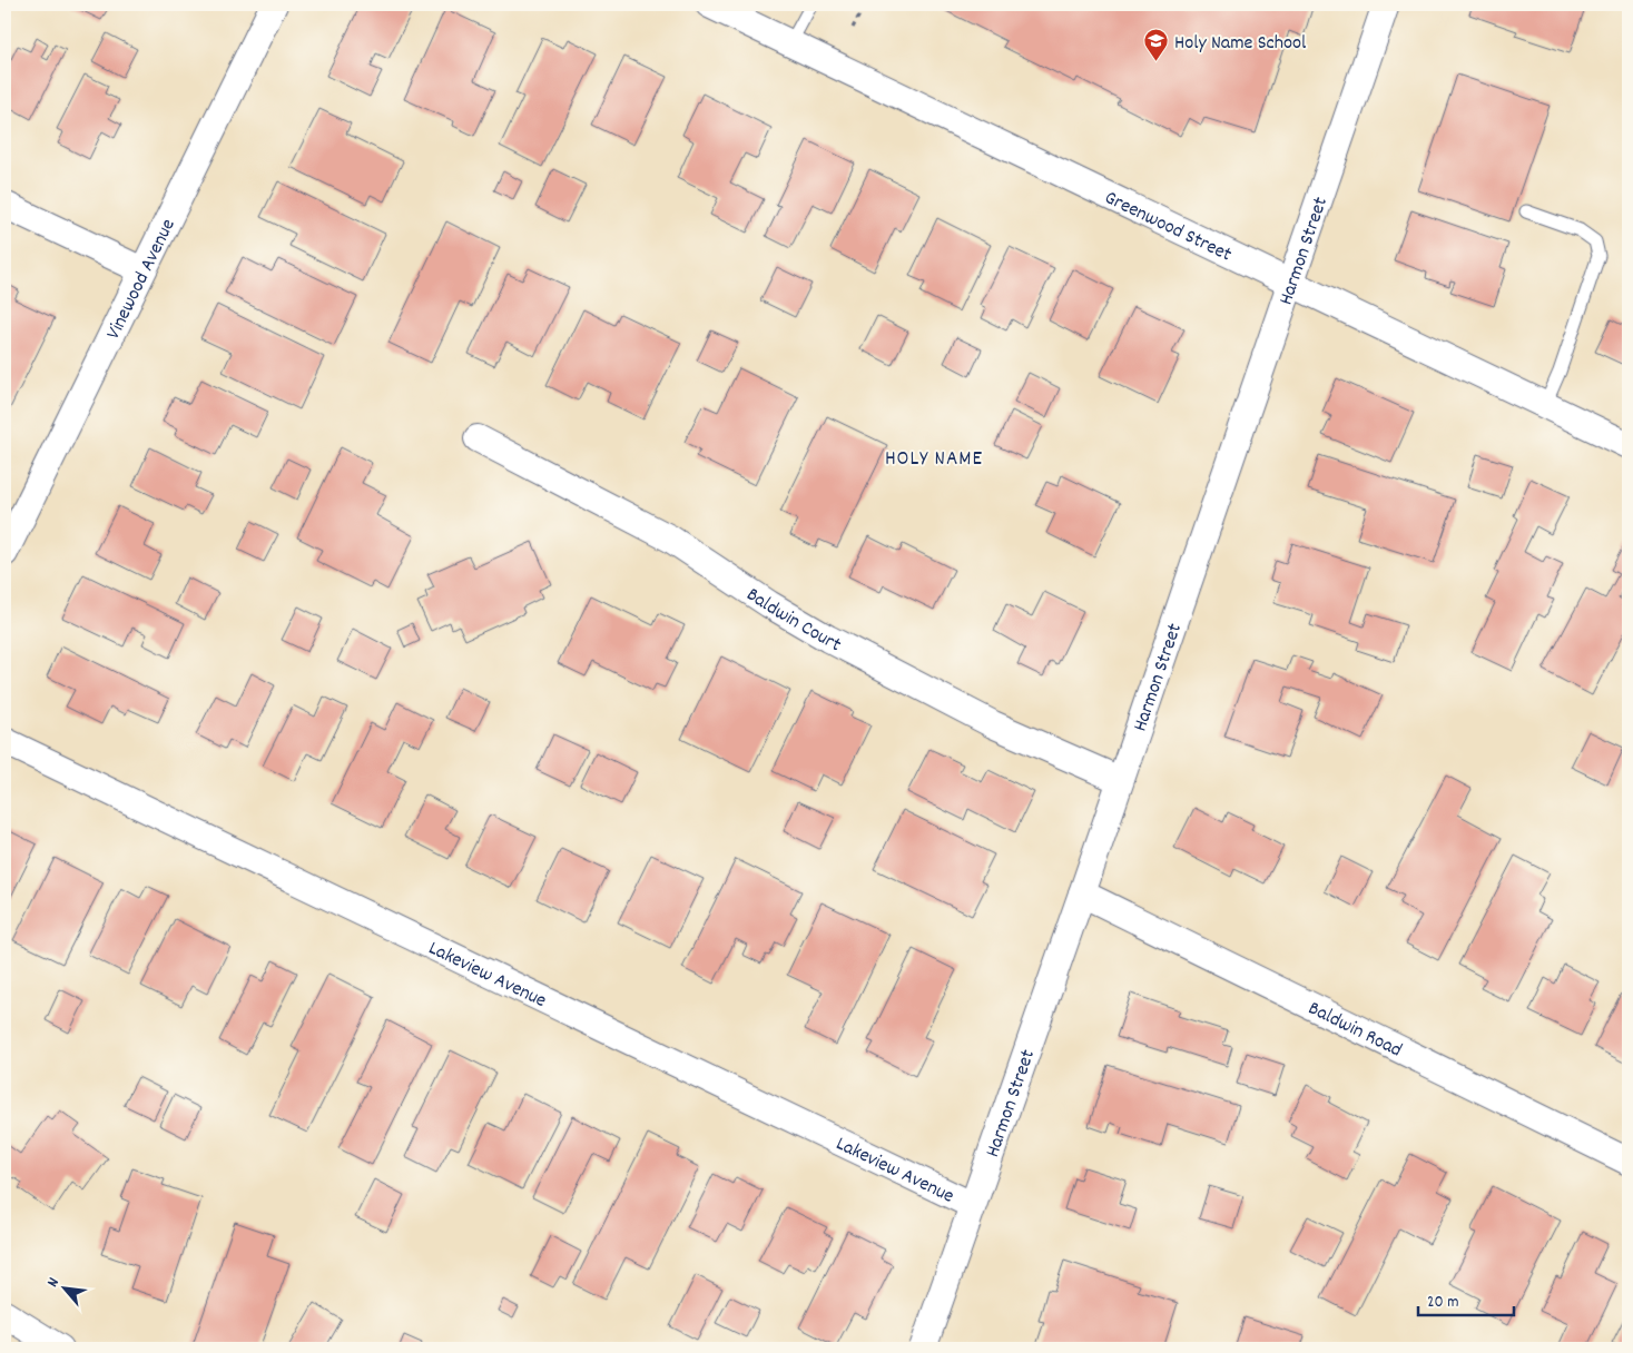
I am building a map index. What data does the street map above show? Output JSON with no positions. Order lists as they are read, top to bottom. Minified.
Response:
{"streets":{"street":["Greenwood Street","Harmon Street","Vinewood Avenue","Baldwin Court","Lakeview Avenue","Baldwin Road"]},"crossings":[["Greenwood Street","Harmon Street"],["Harmon Street","Baldwin Court"],["Harmon Street","Lakeview Avenue"],["Harmon Street","Baldwin Road"]],"districts":["HOLY NAME"],"places":{"school or university":["Holy Name School"]},"scale_bar":"20 m","north":"top left"}
